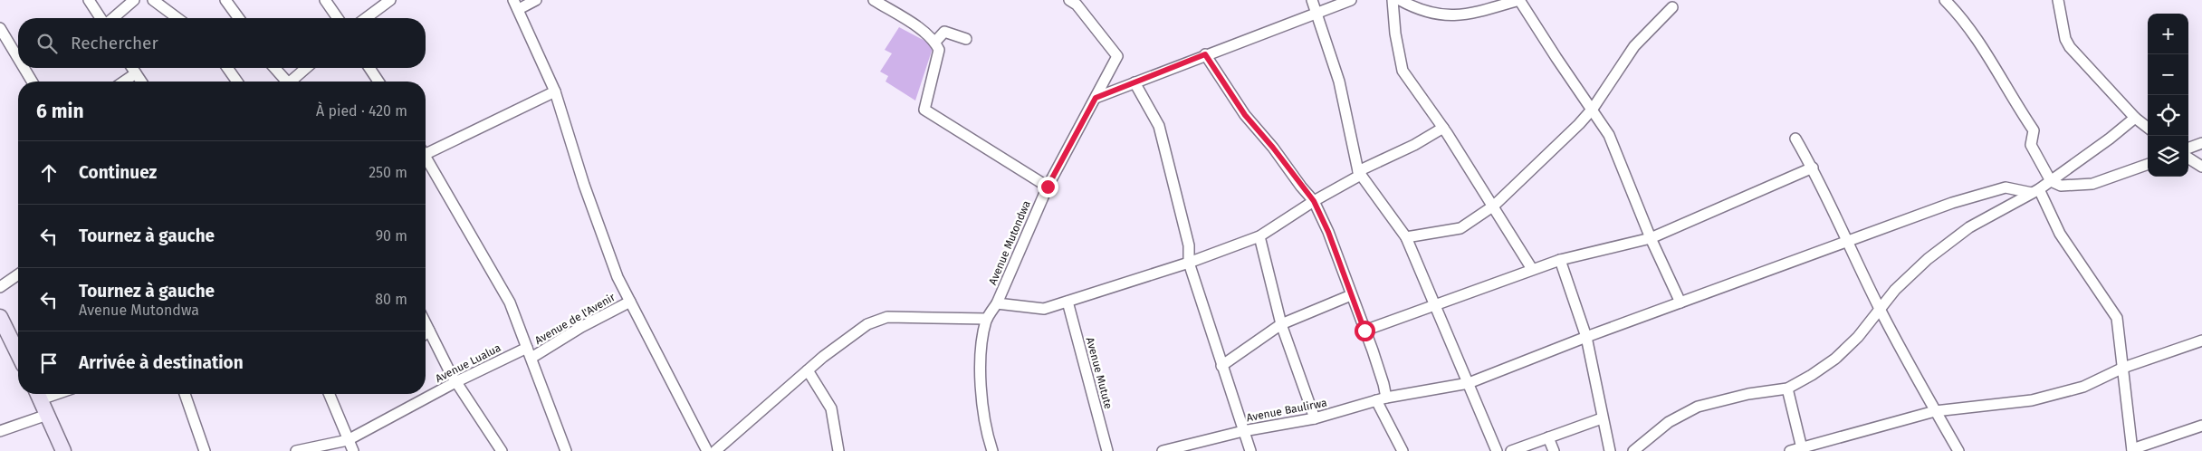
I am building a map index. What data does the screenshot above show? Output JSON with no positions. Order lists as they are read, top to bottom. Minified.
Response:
{"streets":{"street":["Avenue Mutondwa","Avenue de l'Avenir","Avenue Lualua","Avenue Mutute","Avenue Baulirwa"]},"page":{"map_buttons":["+","−"],"search":"Rechercher","heading":["6 min","À pied · 420 m"],"list":[["Continuez","250 m"],["Tournez à gauche","90 m"],["Tournez à gauche","Avenue Mutondwa","80 m"],"Arrivée à destination"]}}
